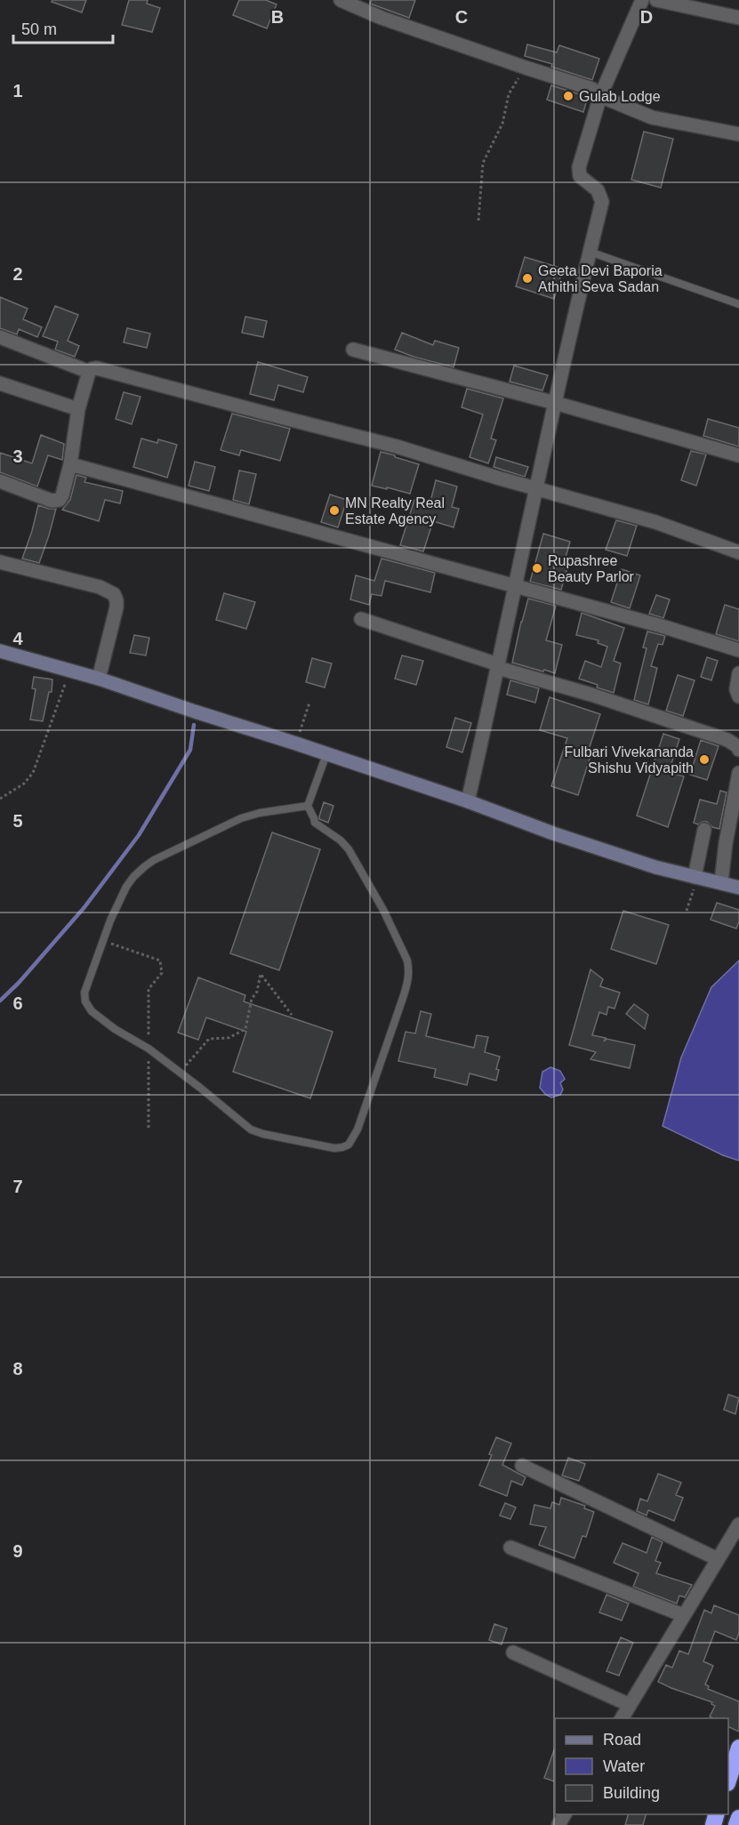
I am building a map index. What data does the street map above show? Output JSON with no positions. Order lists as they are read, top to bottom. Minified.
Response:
{"places":["Gulab Lodge","Geeta Devi Baporia Athithi Seva Sadan","MN Realty Real Estate Agency","Rupashree Beauty Parlor","Fulbari Vivekananda Shishu Vidyapith"],"legend":["Road","Water","Building"],"scale_bar":"50 m","grid":{"columns":["B","C","D"],"rows":["1","2","3","4","5","6","7","8","9"]}}
